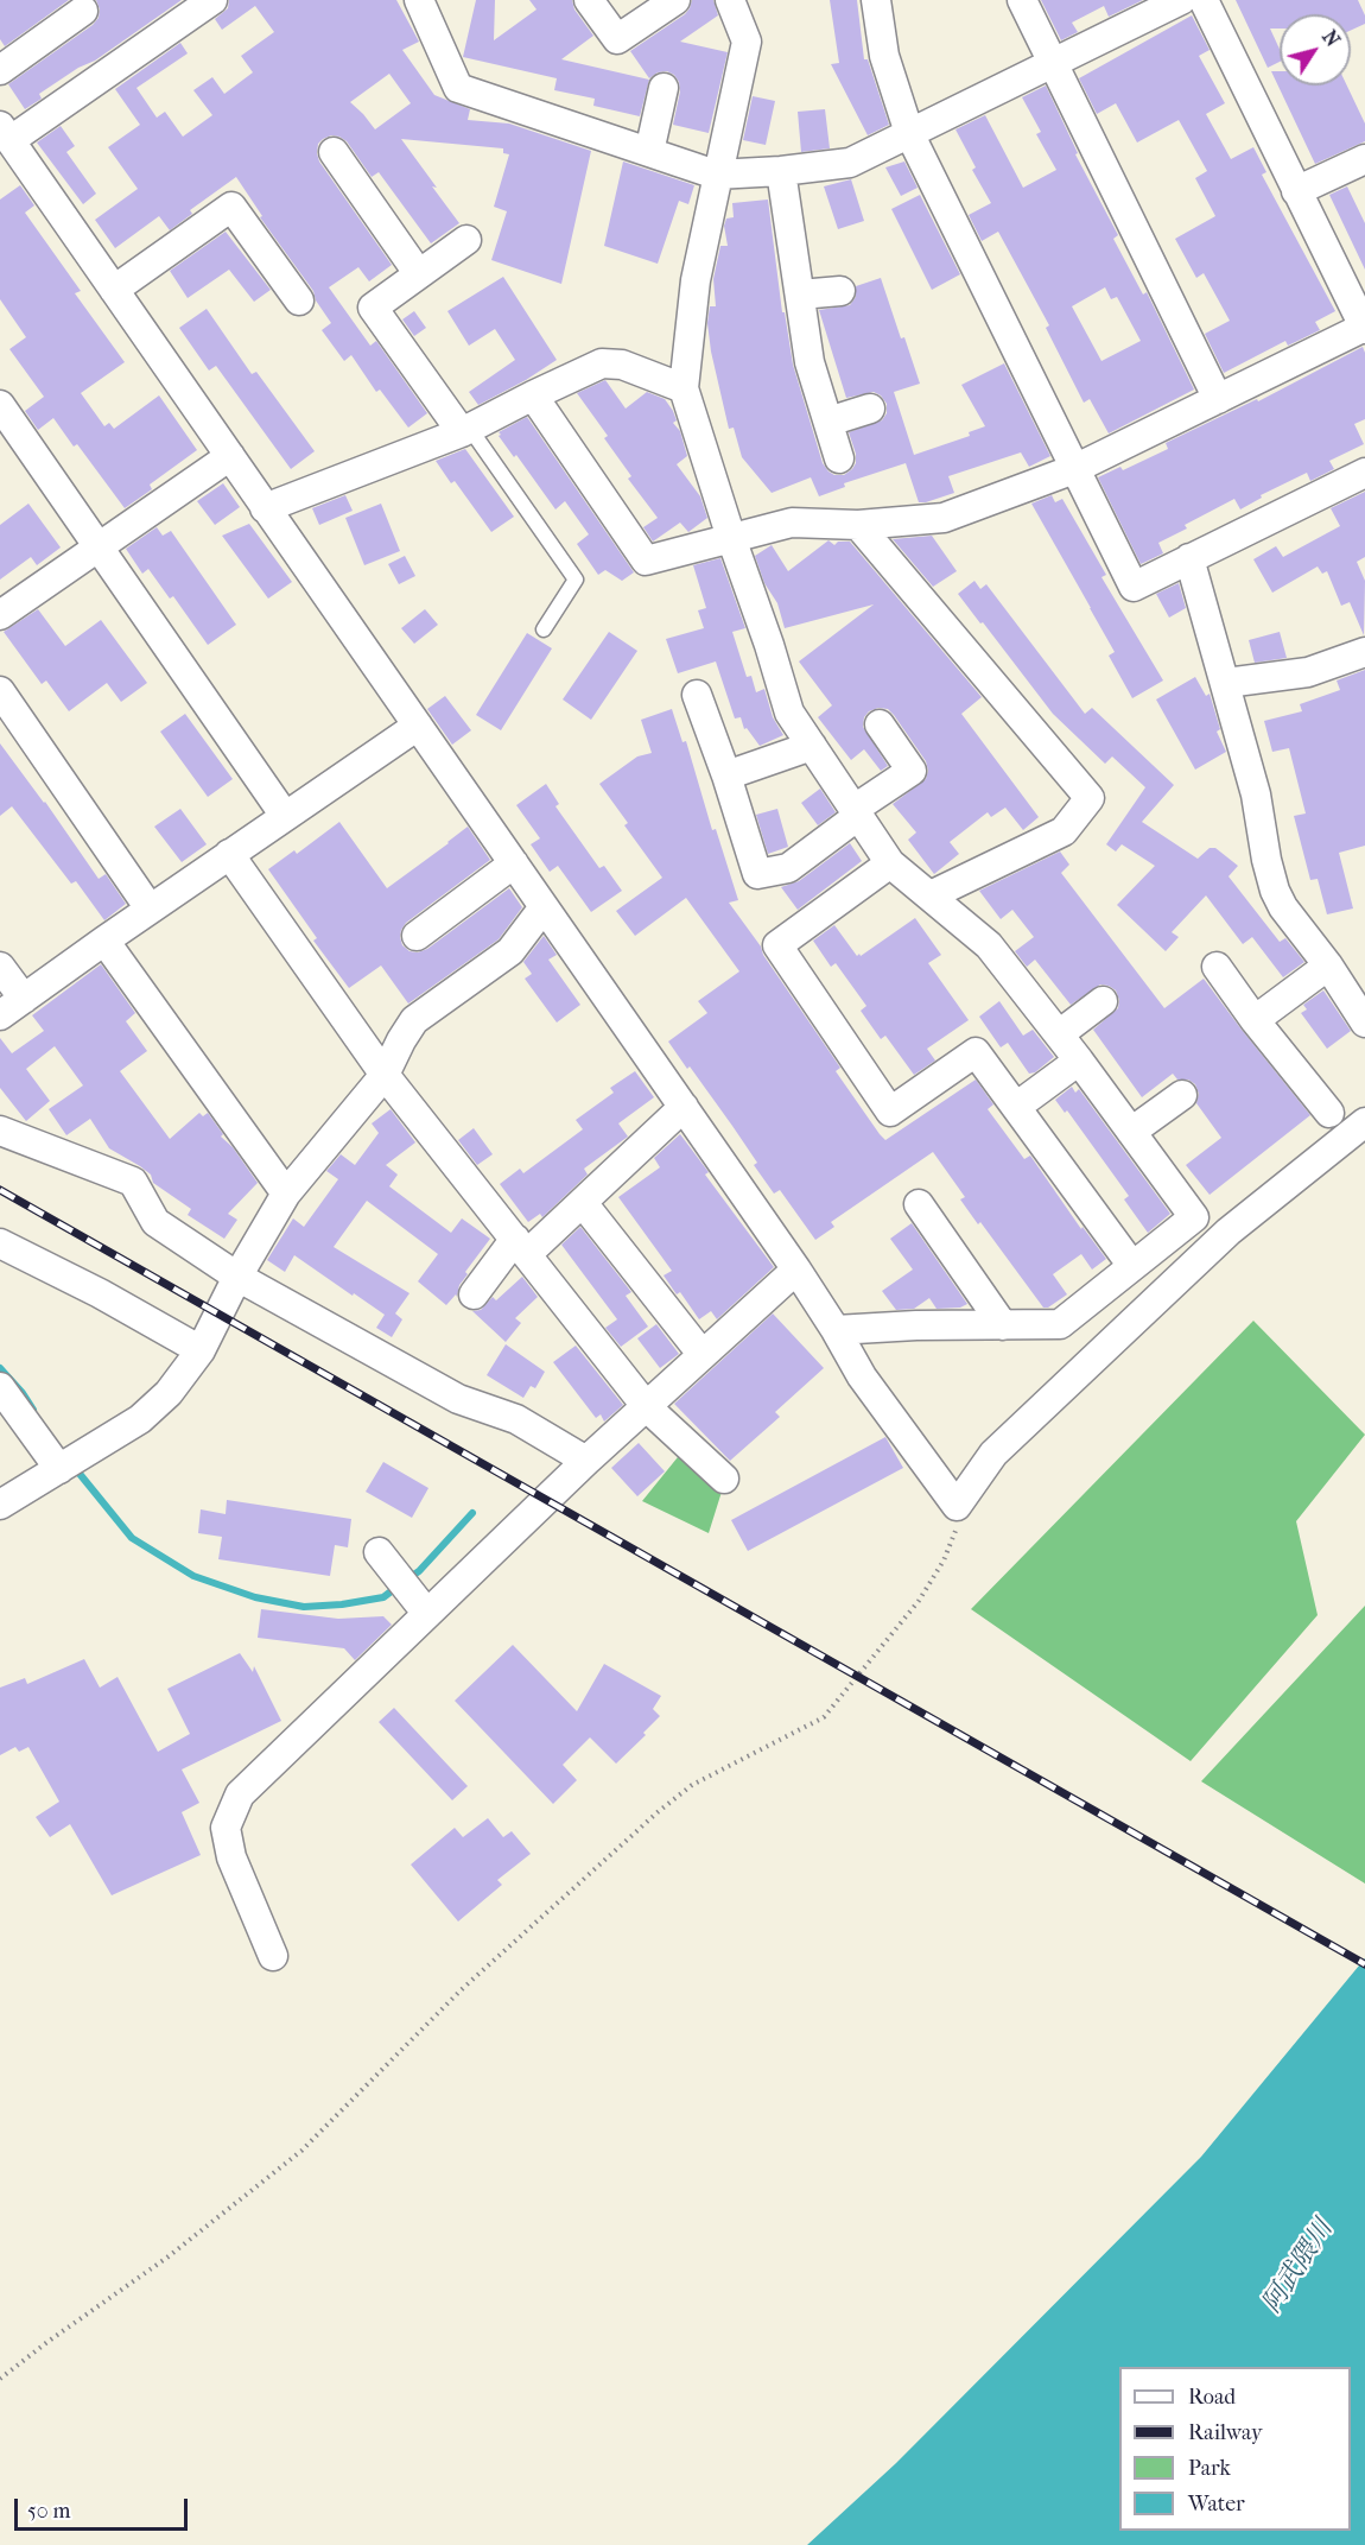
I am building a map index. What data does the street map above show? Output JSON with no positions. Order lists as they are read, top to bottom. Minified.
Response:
{"water":["阿武隈川"],"legend":["Road","Railway","Park","Water"],"scale_bar":"50 m","north":"top right"}
